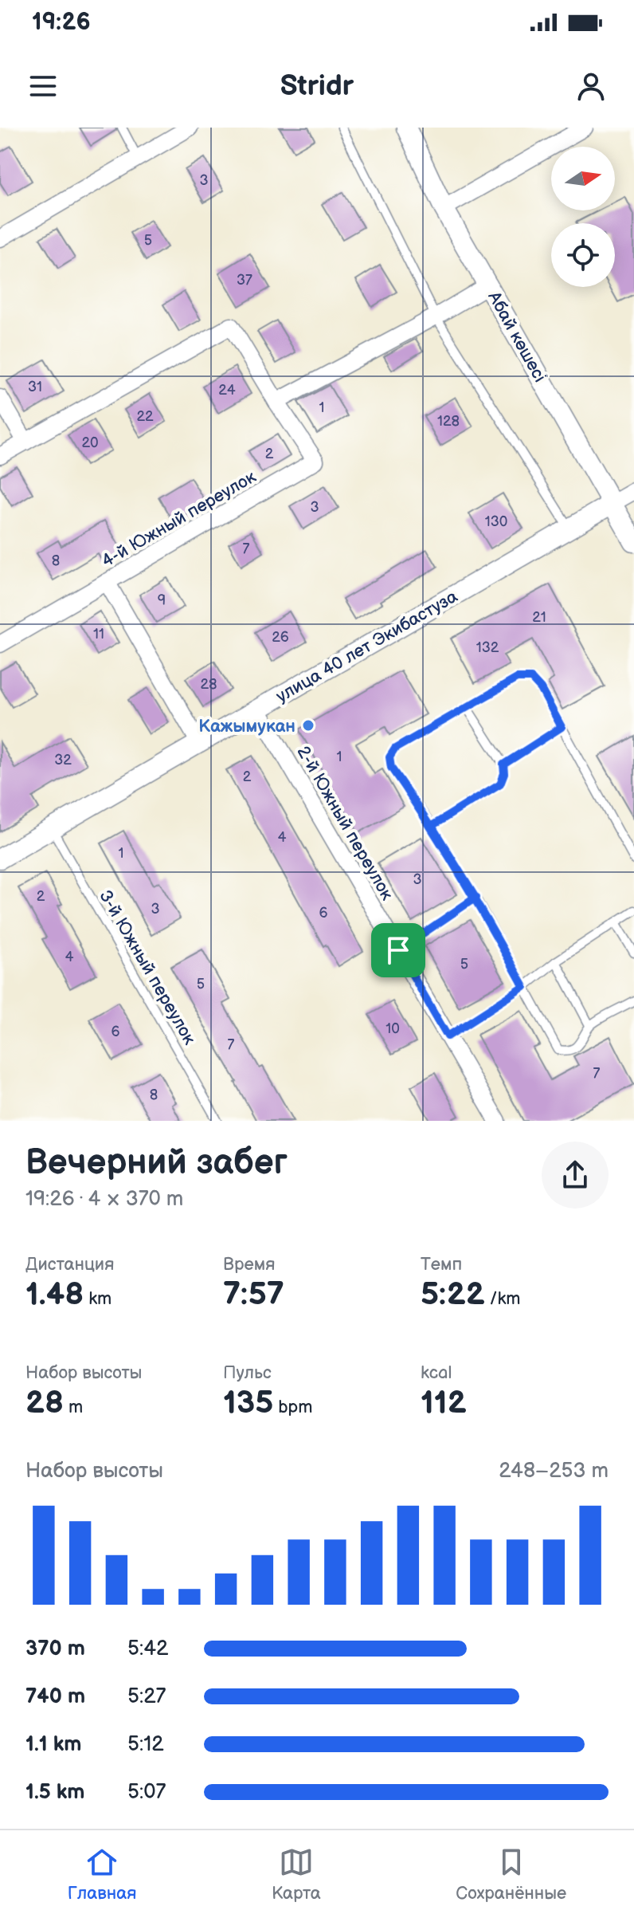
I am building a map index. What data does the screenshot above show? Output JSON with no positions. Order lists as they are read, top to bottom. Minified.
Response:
{"streets":{"street":["Абай көшесі","4-й Южный переулок","улица 40 лет Экибастуза","2-й Южный переулок"],"lane":["3-й Южный переулок"]},"crossings":[["Абай көшесі","улица 40 лет Экибастуза"],["улица 40 лет Экибастуза","2-й Южный переулок"],["улица 40 лет Экибастуза","3-й Южный переулок"]],"places":["Кажымукан"],"house_numbers":["3","5","37","31","24","1","22","128","20","2","3","130","7","8","9","21","11","26","132","28","1","32","2","4","1","3","2","3","6","4","5","5","10","6","7","7","8"],"north":"right","page":{"status":"19:26","header":"Stridr","heading":["Вечерний забег","19:26 · 4 × 370 m"],"stats":[["Дистанция","1.48 km"],["Время","7:57"],["Темп","5:22 /km"],["Набор высоты","28 m"],["Пульс","135 bpm"],["kcal","112"]],"chart":["Набор высоты","248–253 m"],"list":[{"name":"370 m","note":"5:42"},{"name":"740 m","note":"5:27"},{"name":"1.1 km","note":"5:12"},{"name":"1.5 km","note":"5:07"}],"tabs":["Главная","Карта","Сохранённые"]}}
